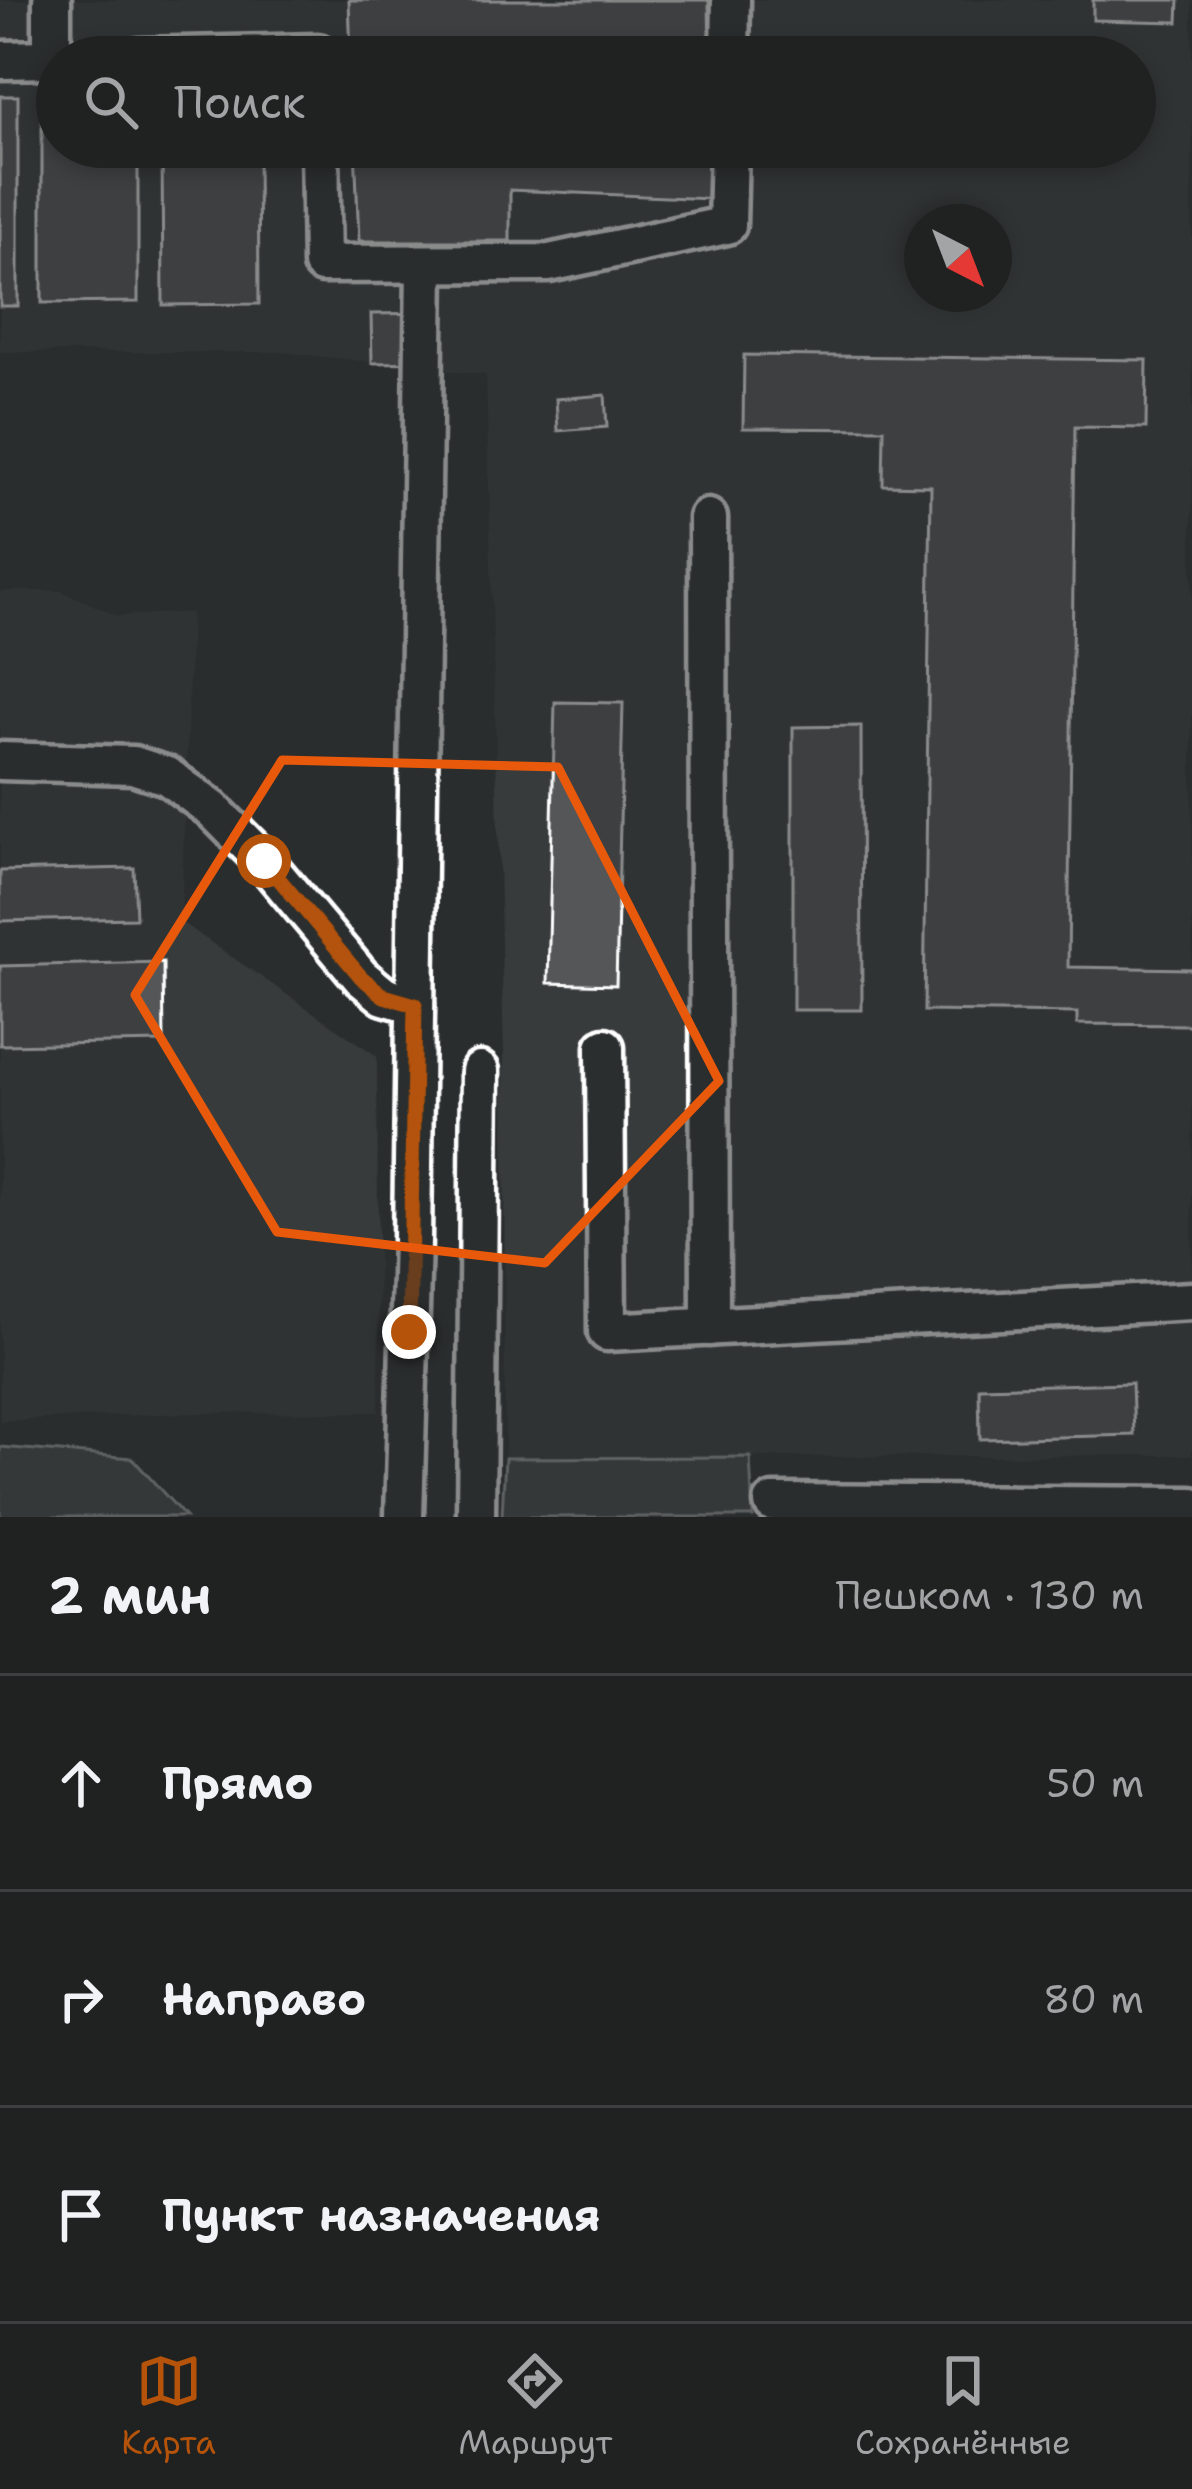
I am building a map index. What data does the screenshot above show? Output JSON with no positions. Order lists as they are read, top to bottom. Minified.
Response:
{"north":"bottom right","page":{"search":"Поиск","heading":["2 мин","Пешком · 130 m"],"list":[["Прямо","50 m"],["Направо","80 m"],"Пункт назначения"],"nav":["Карта","Маршрут","Сохранённые"]}}
